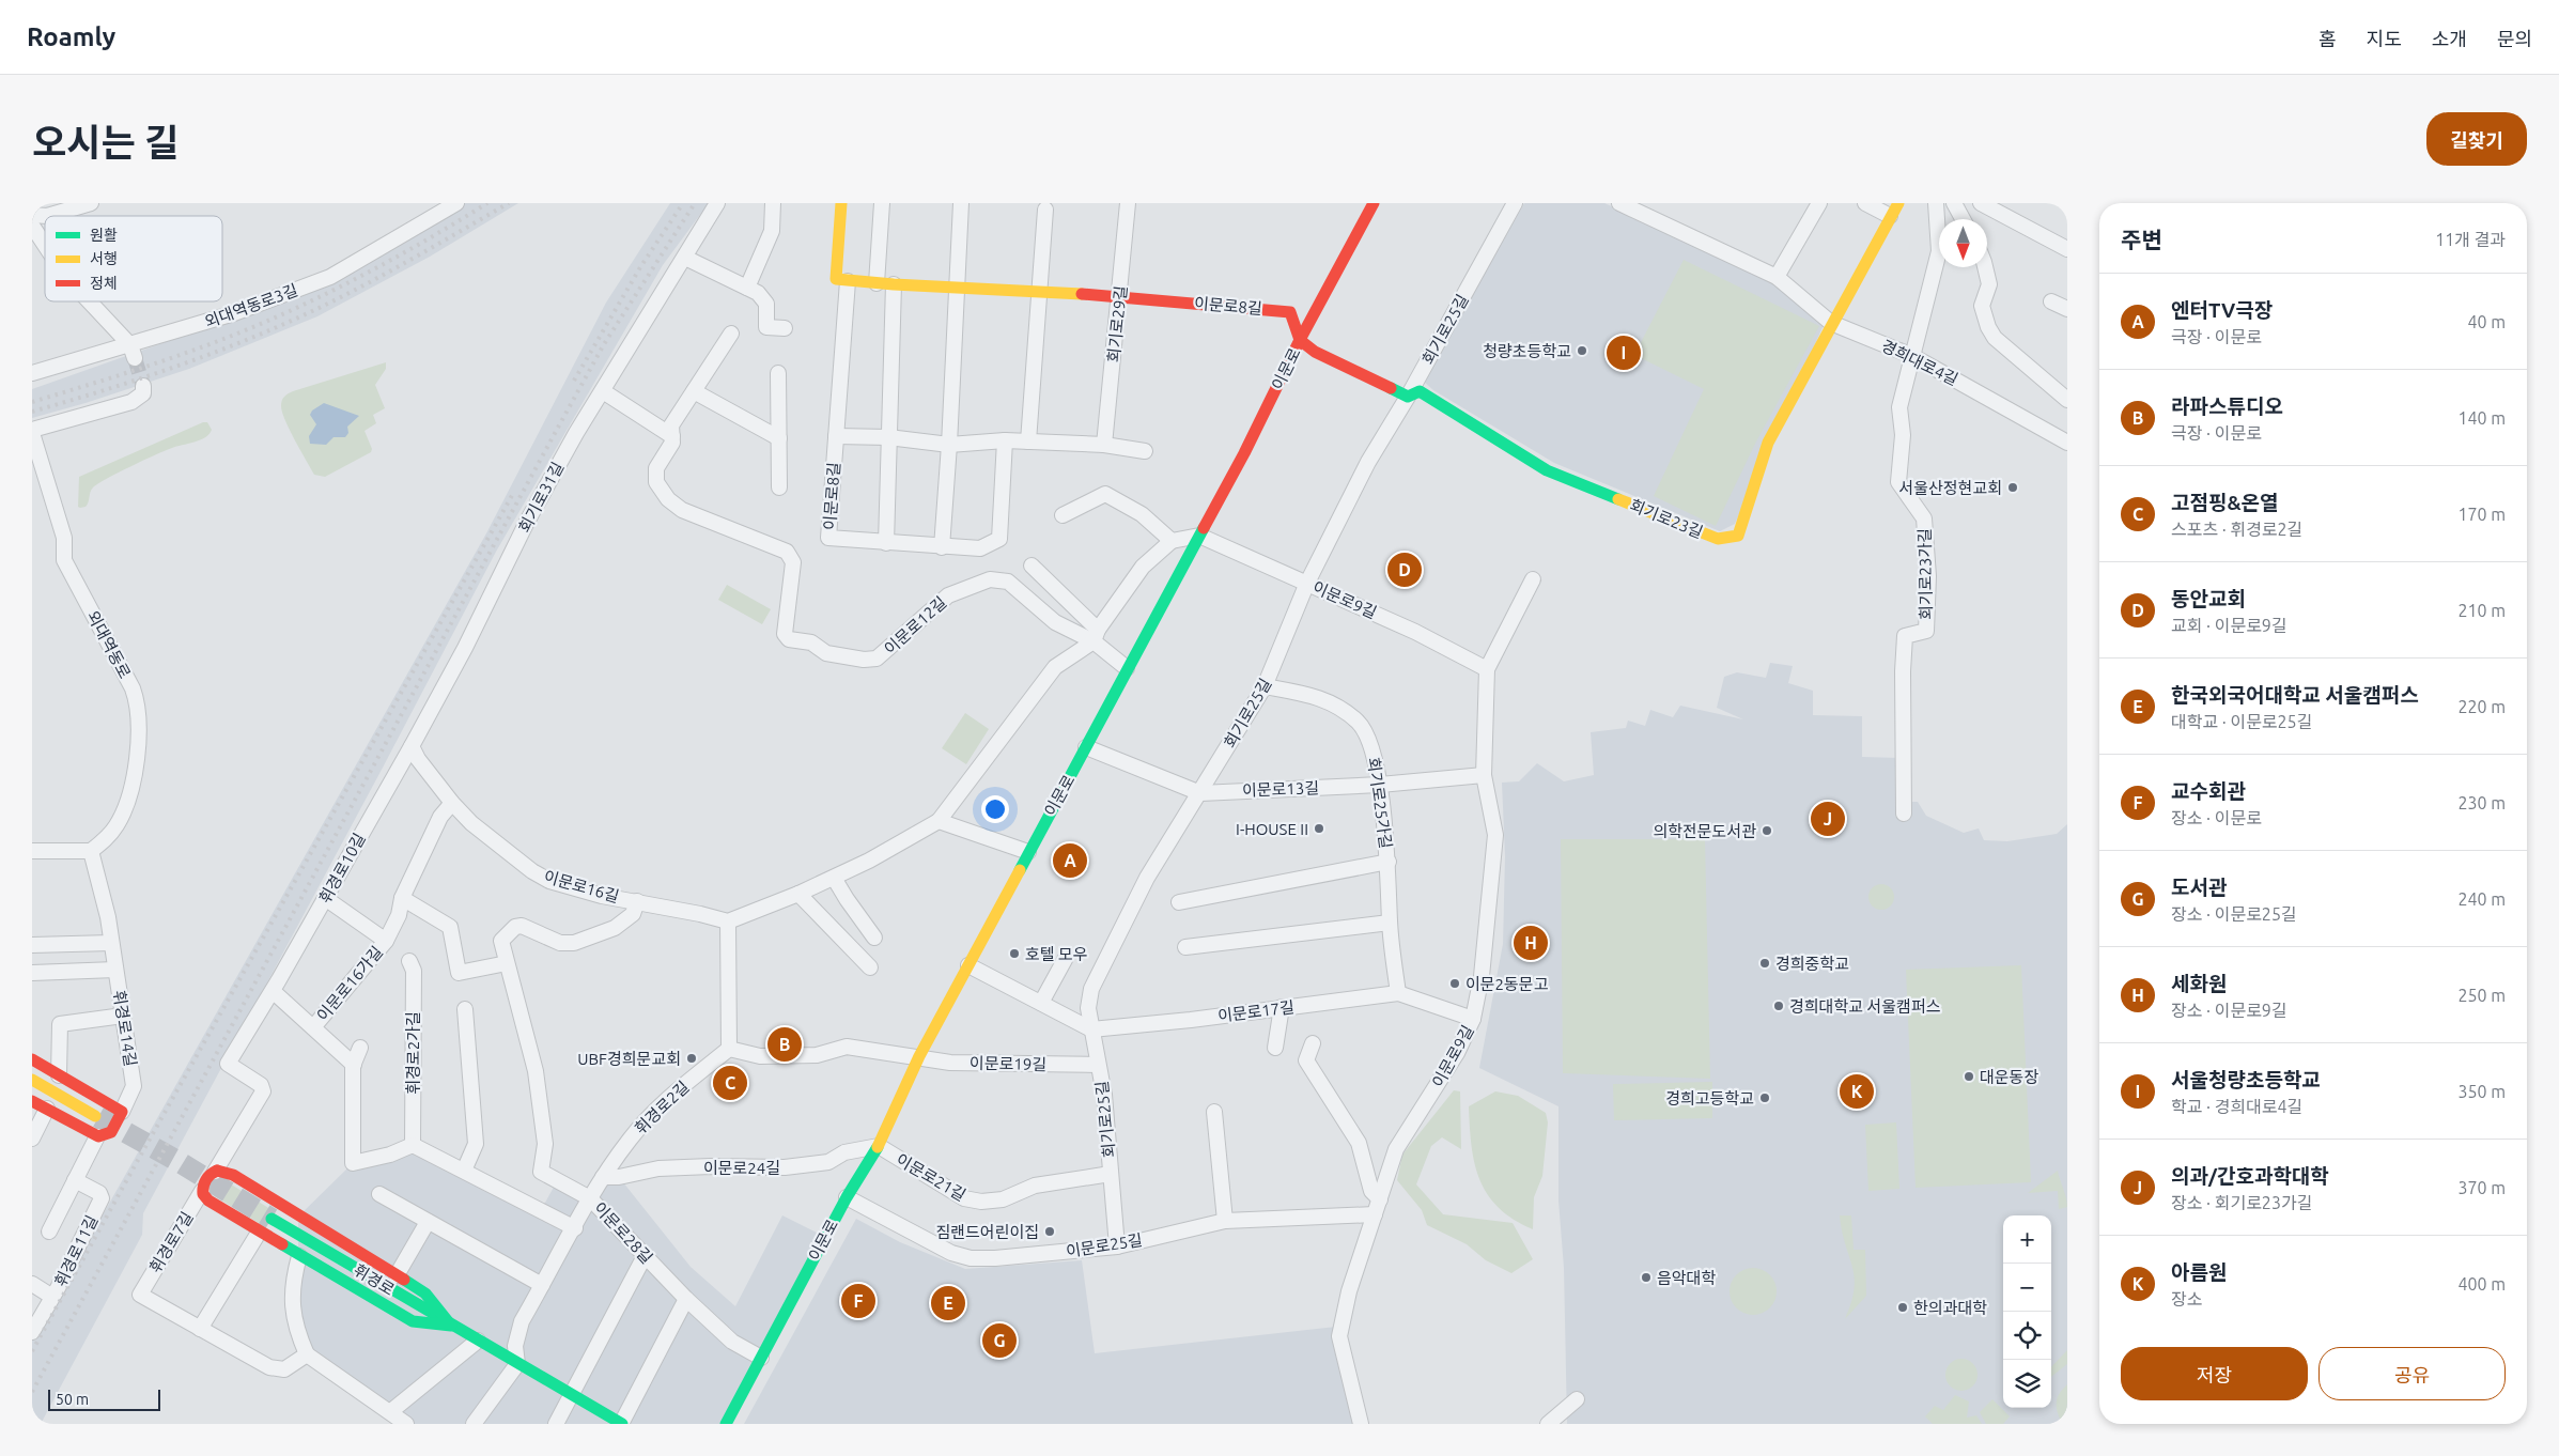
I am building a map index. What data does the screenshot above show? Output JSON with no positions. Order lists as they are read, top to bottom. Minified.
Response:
{"streets":{"street":["외대역동로3길","이문로8길","회기로29길","회기로25길","경희대로4길","이문로","회기로31길","회기로23길","회기로23가길","이문로9길","이문로12길","외대역동로","이문로13길","회기로25가길","휘경로10길","이문로16길","이문로16가길","이문로17길","휘경로14길","휘경로2가길","이문로19길","휘경로2길","이문로24길","이문로21길","이문로28길","휘경로7길","이문로25길","휘경로11길","휘경로"]},"crossings":[["이문로8길","회기로29길"],["이문로8길","이문로"],["이문로8길","회기로23길"],["회기로25길","회기로23길"],["회기로25길","이문로9길"],["회기로25길","이문로13길"],["회기로25길","회기로25가길"],["회기로25길","이문로17길"],["회기로25길","이문로19길"],["회기로25길","이문로21길"],["회기로25길","이문로25길"],["경희대로4길","회기로23길"],["경희대로4길","회기로23가길"],["이문로","회기로23길"],["이문로","이문로9길"],["이문로","이문로12길"],["이문로","이문로13길"],["이문로","이문로19길"],["이문로","이문로24길"],["이문로","이문로21길"],["이문로","이문로28길"],["이문로","이문로25길"],["회기로31길","휘경로10길"],["회기로31길","이문로16길"],["이문로9길","이문로13길"],["이문로9길","이문로17길"],["이문로9길","이문로25길"],["이문로13길","회기로25가길"],["회기로25가길","이문로17길"],["휘경로10길","이문로16길"],["휘경로10길","이문로16가길"],["이문로16길","이문로16가길"],["이문로16길","이문로28길"],["휘경로2길","이문로24길"],["휘경로2길","이문로28길"],["휘경로2길","휘경로"],["이문로24길","이문로21길"],["이문로28길","휘경로"]],"places":["청량초등학교","서울산정현교회","I-HOUSE II","의학전문도서관","호텔 모우","경희중학교","이문2동문고","경희대학교 서울캠퍼스","UBF경희문교회","대운동장","경희고등학교","짐랜드어린이집","음악대학","한의과대학"],"legend":["원활","서행","정체"],"scale_bar":"50 m","north":"bottom","page":{"header":"Roamly","nav":["홈","지도","소개","문의"],"title":"오시는 길","buttons":["길찾기",["저장","공유"]],"heading":["주변","11개 결과"],"list":[{"mark":"A","name":"엔터TV극장","note":"극장 · 이문로","value":"40 m"},{"mark":"B","name":"라파스튜디오","note":"극장 · 이문로","value":"140 m"},{"mark":"C","name":"고점핑&온열","note":"스포츠 · 휘경로2길","value":"170 m"},{"mark":"D","name":"동안교회","note":"교회 · 이문로9길","value":"210 m"},{"mark":"E","name":"한국외국어대학교 서울캠퍼스","note":"대학교 · 이문로25길","value":"220 m"},{"mark":"F","name":"교수회관","note":"장소 · 이문로","value":"230 m"},{"mark":"G","name":"도서관","note":"장소 · 이문로25길","value":"240 m"},{"mark":"H","name":"세화원","note":"장소 · 이문로9길","value":"250 m"},{"mark":"I","name":"서울청량초등학교","note":"학교 · 경희대로4길","value":"350 m"},{"mark":"J","name":"의과/간호과학대학","note":"장소 · 회기로23가길","value":"370 m"},{"mark":"K","name":"아름원","note":"장소","value":"400 m"}],"pins":["I","D","J","A","H","B","C","K","F","E","G"],"map_buttons":["+","−"],"scale":"50 m"}}
